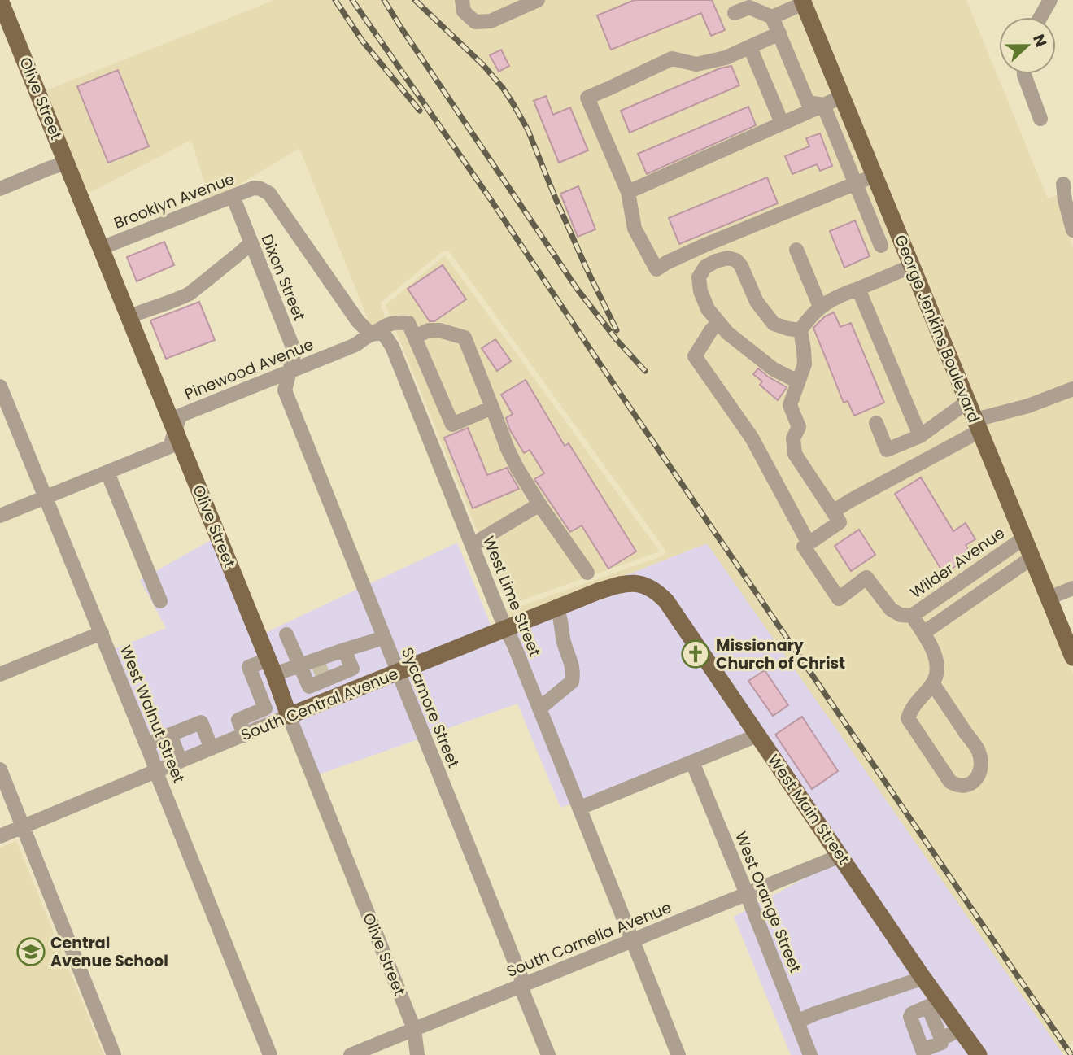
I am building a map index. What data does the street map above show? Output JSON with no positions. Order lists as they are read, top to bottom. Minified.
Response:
{"streets":{"main road":["Olive Street","George Jenkins Boulevard","South Central Avenue","West Main Street"],"street":["Brooklyn Avenue","Dixon Street","Pinewood Avenue","Wilder Avenue","West Lime Street","Sycamore Street","West Walnut Street","West Orange Street","South Cornelia Avenue"]},"crossings":[["Olive Street","Brooklyn Avenue"],["Olive Street","Pinewood Avenue"],["Olive Street","South Central Avenue"],["Olive Street","South Cornelia Avenue"],["Brooklyn Avenue","Dixon Street"],["Brooklyn Avenue","West Lime Street"],["Dixon Street","Pinewood Avenue"],["Dixon Street","Sycamore Street"],["George Jenkins Boulevard","Wilder Avenue"],["Pinewood Avenue","West Lime Street"],["Pinewood Avenue","Sycamore Street"],["Pinewood Avenue","West Walnut Street"],["West Lime Street","South Central Avenue"],["West Lime Street","South Cornelia Avenue"],["South Central Avenue","Sycamore Street"],["South Central Avenue","West Walnut Street"],["South Central Avenue","West Main Street"],["Sycamore Street","South Cornelia Avenue"],["West Main Street","South Cornelia Avenue"],["West Orange Street","South Cornelia Avenue"]],"places":{"church":["Missionary Church of Christ"],"school or university":["Central Avenue School"]},"north":"right"}
